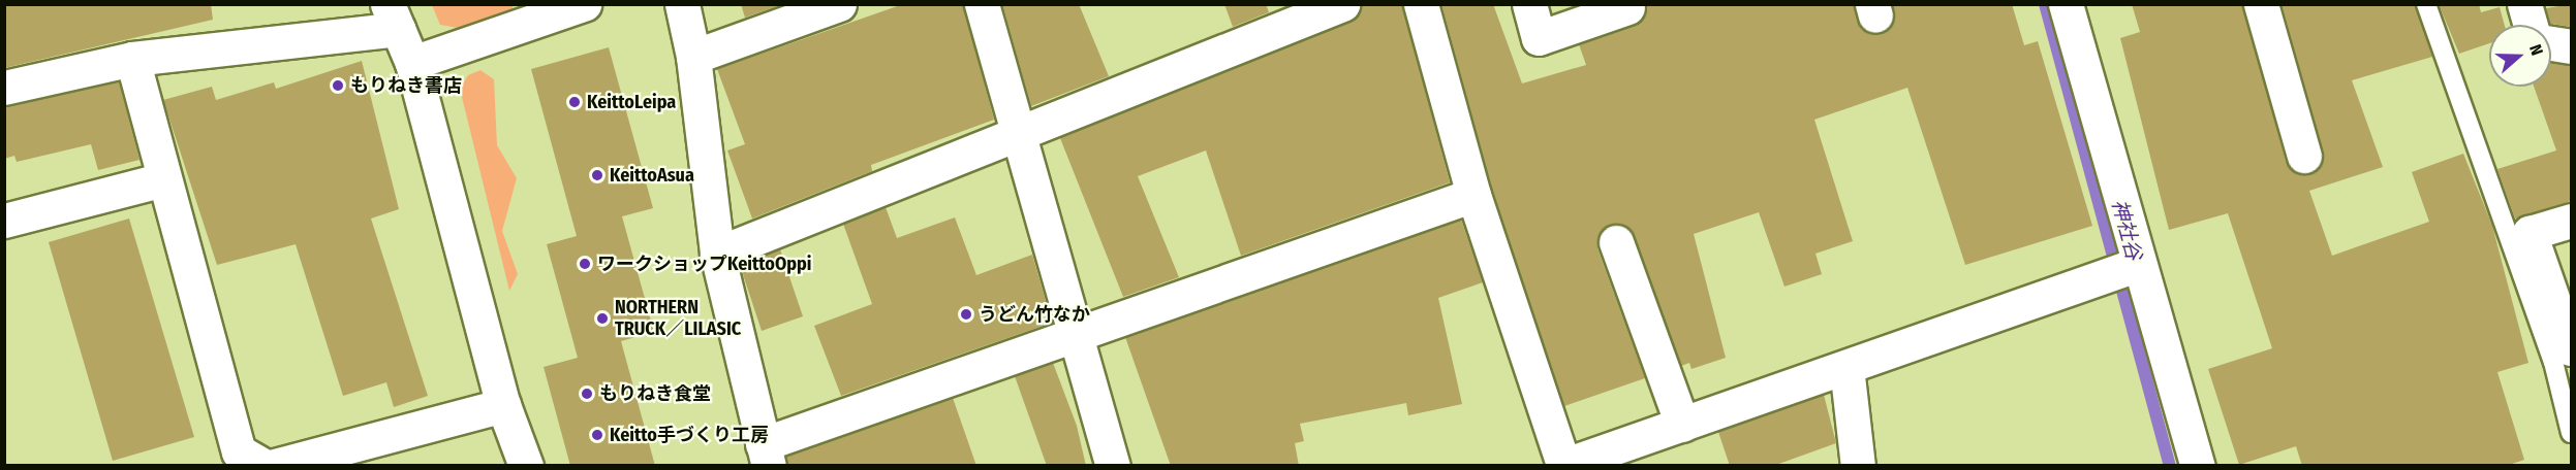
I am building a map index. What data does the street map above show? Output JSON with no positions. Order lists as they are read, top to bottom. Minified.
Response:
{"water":["神社谷"],"places":["もりねき書店","KeittoLeipa","KeittoAsua","ワークショップKeittoOppi","うどん竹なか","NORTHERN TRUCK／LILASIC","もりねき食堂","Keitto手づくり工房"],"north":"right"}
